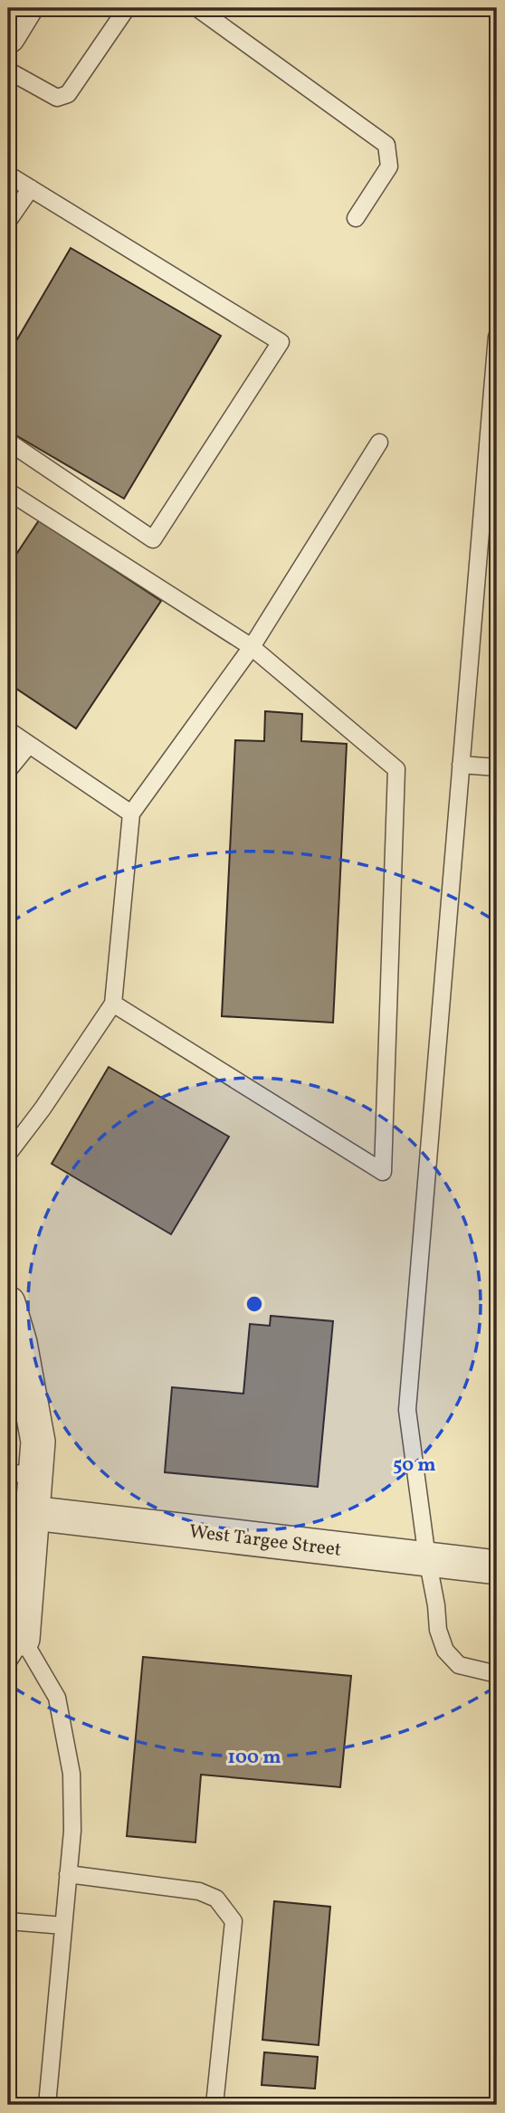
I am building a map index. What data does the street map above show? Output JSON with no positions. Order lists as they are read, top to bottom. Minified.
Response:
{"streets":{"street":["West Targee Street"]},"rings":["50 m","100 m"]}
